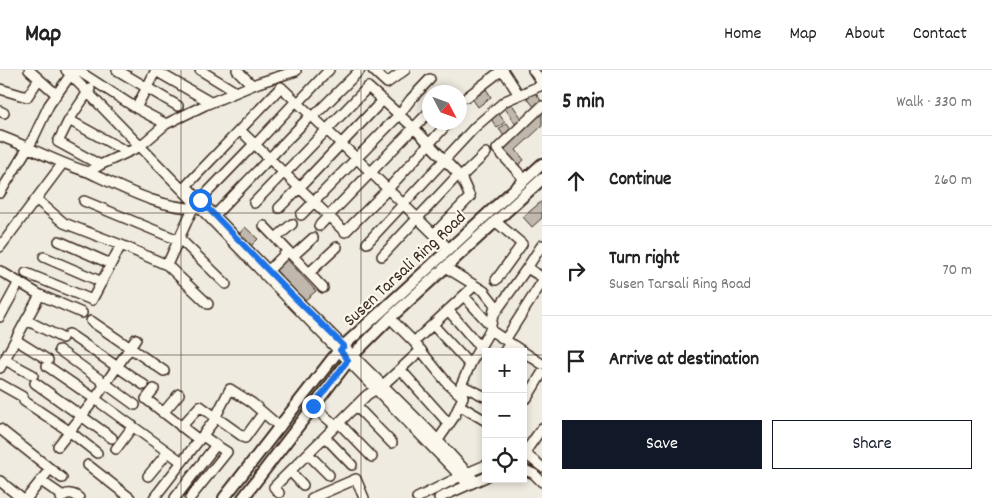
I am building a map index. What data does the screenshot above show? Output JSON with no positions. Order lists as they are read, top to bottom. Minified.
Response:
{"streets":{"main road":["Susen Tarsali Ring Road"]},"north":"bottom right","page":{"header":"Map","nav":["Home","Map","About","Contact"],"heading":["5 min","Walk · 330 m"],"list":[["Continue","260 m"],["Turn right","Susen Tarsali Ring Road","70 m"],"Arrive at destination"],"map_buttons":["+","−"],"buttons":["Save","Share"]}}
